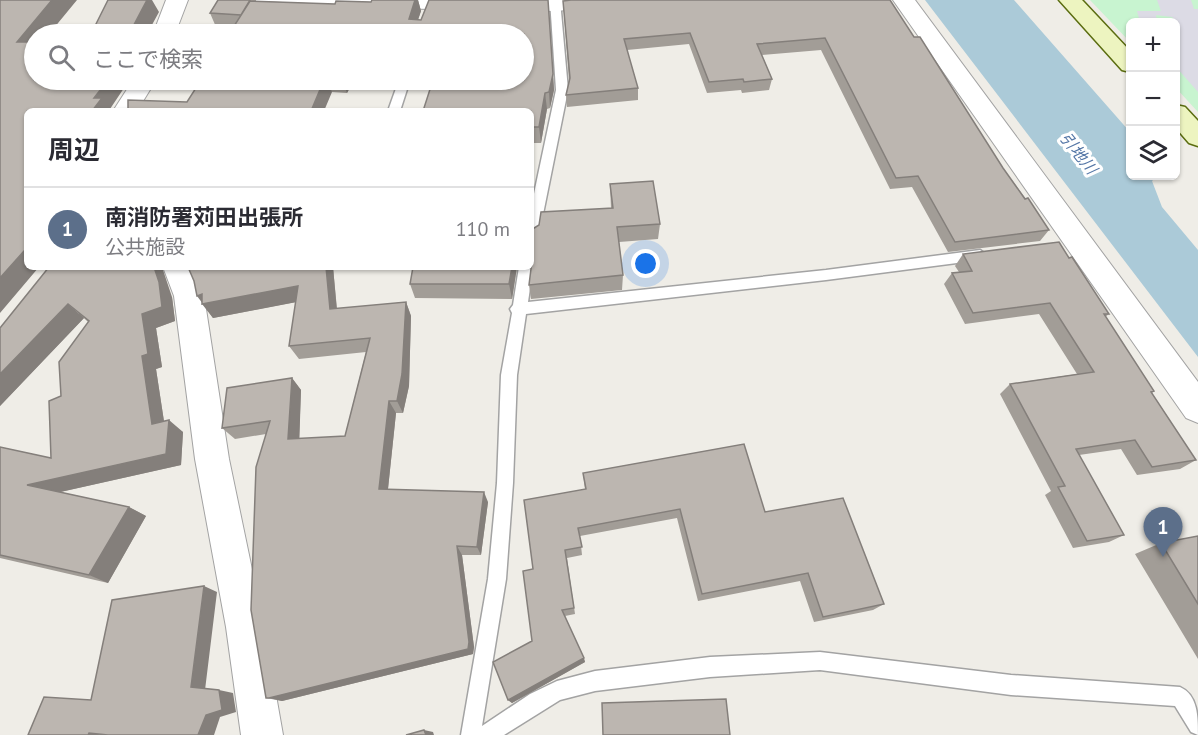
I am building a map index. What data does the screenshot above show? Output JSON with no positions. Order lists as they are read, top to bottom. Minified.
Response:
{"water":["引地川"],"page":{"map_buttons":["+","−"],"search":"ここで検索","heading":"周辺","list":[{"mark":"1","name":"南消防署苅田出張所","note":"公共施設","value":"110 m"}],"pins":"1"}}
